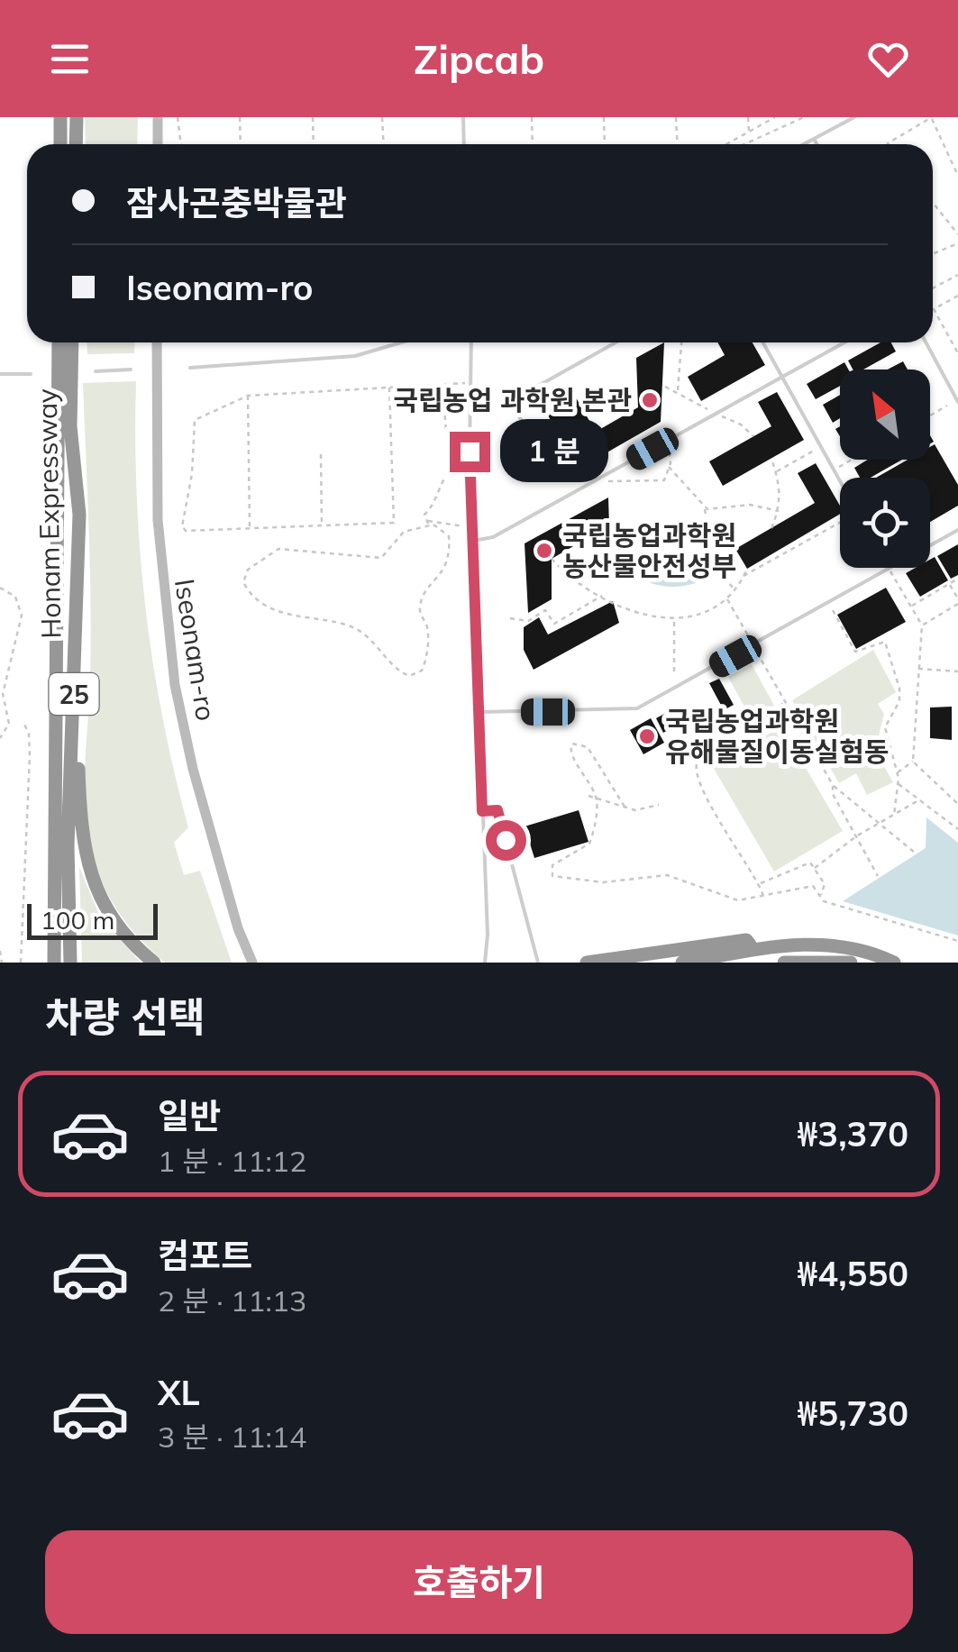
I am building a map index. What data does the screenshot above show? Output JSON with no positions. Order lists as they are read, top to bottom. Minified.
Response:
{"streets":{"highway":["Honam Expressway","25"],"main road":["Iseonam-ro"]},"places":["국립농업 과학원 본관","국립농업과학원 농산물안전성부","국립농업과학원 유해물질이동실험동"],"scale_bar":"100 m","north":"top left","page":{"header":"Zipcab","banner":["잠사곤충박물관","Iseonam-ro"],"bubble":"1 분","scale":"100 m","heading":"차량 선택","list":[{"name":"일반","note":"1 분 · 11:12","value":"₩3,370"},{"name":"컴포트","note":"2 분 · 11:13","value":"₩4,550"},{"name":"XL","note":"3 분 · 11:14","value":"₩5,730"}],"buttons":"호출하기"}}
